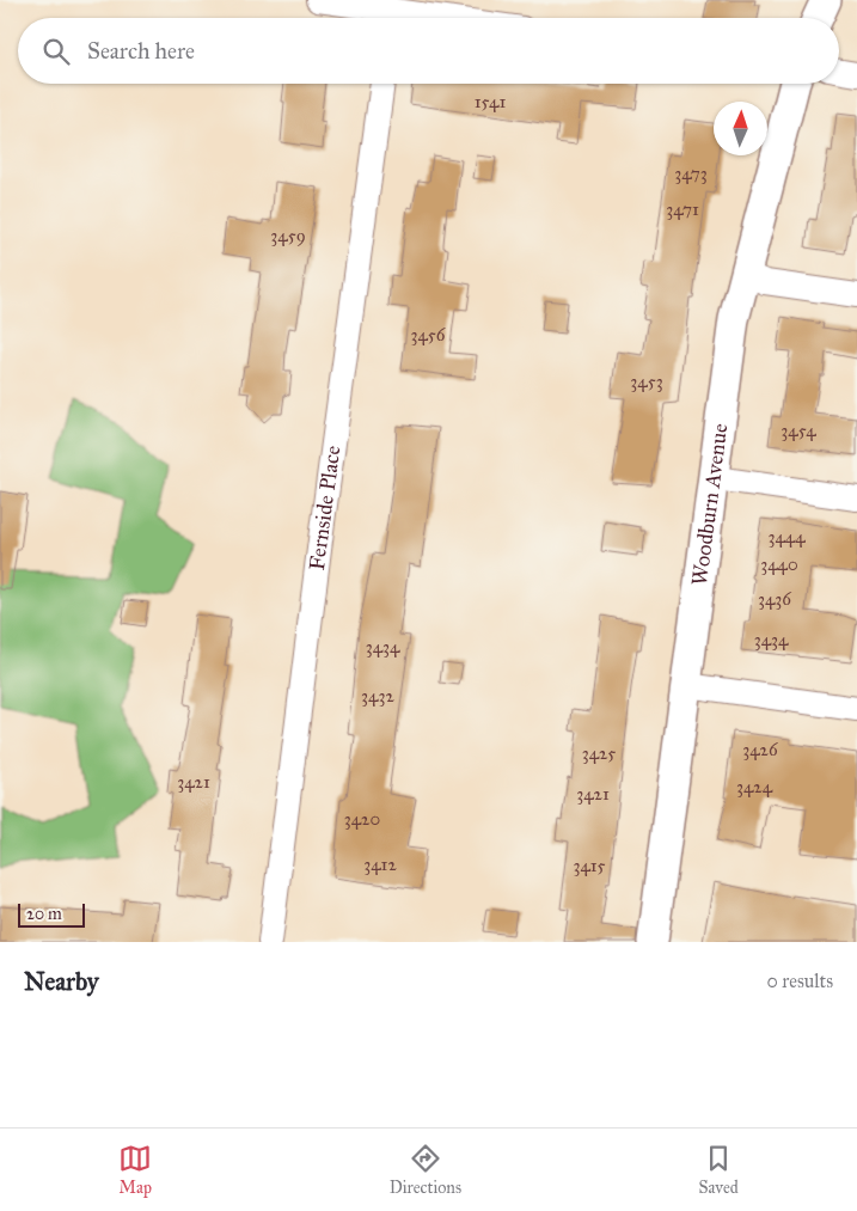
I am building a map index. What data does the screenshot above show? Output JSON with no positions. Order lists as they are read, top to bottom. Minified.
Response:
{"streets":{"street":["Woodburn Avenue","Fernside Place"]},"house_numbers":["1541","3473","3471","3459","3456","3453","3454","3444","3440","3436","3434","3434","3432","3426","3425","3421","3424","3421","3420","3412","3415"],"scale_bar":"20 m","north":"top","page":{"search":"Search here","scale":"20 m","heading":["Nearby","0 results"],"nav":["Map","Directions","Saved"]}}
